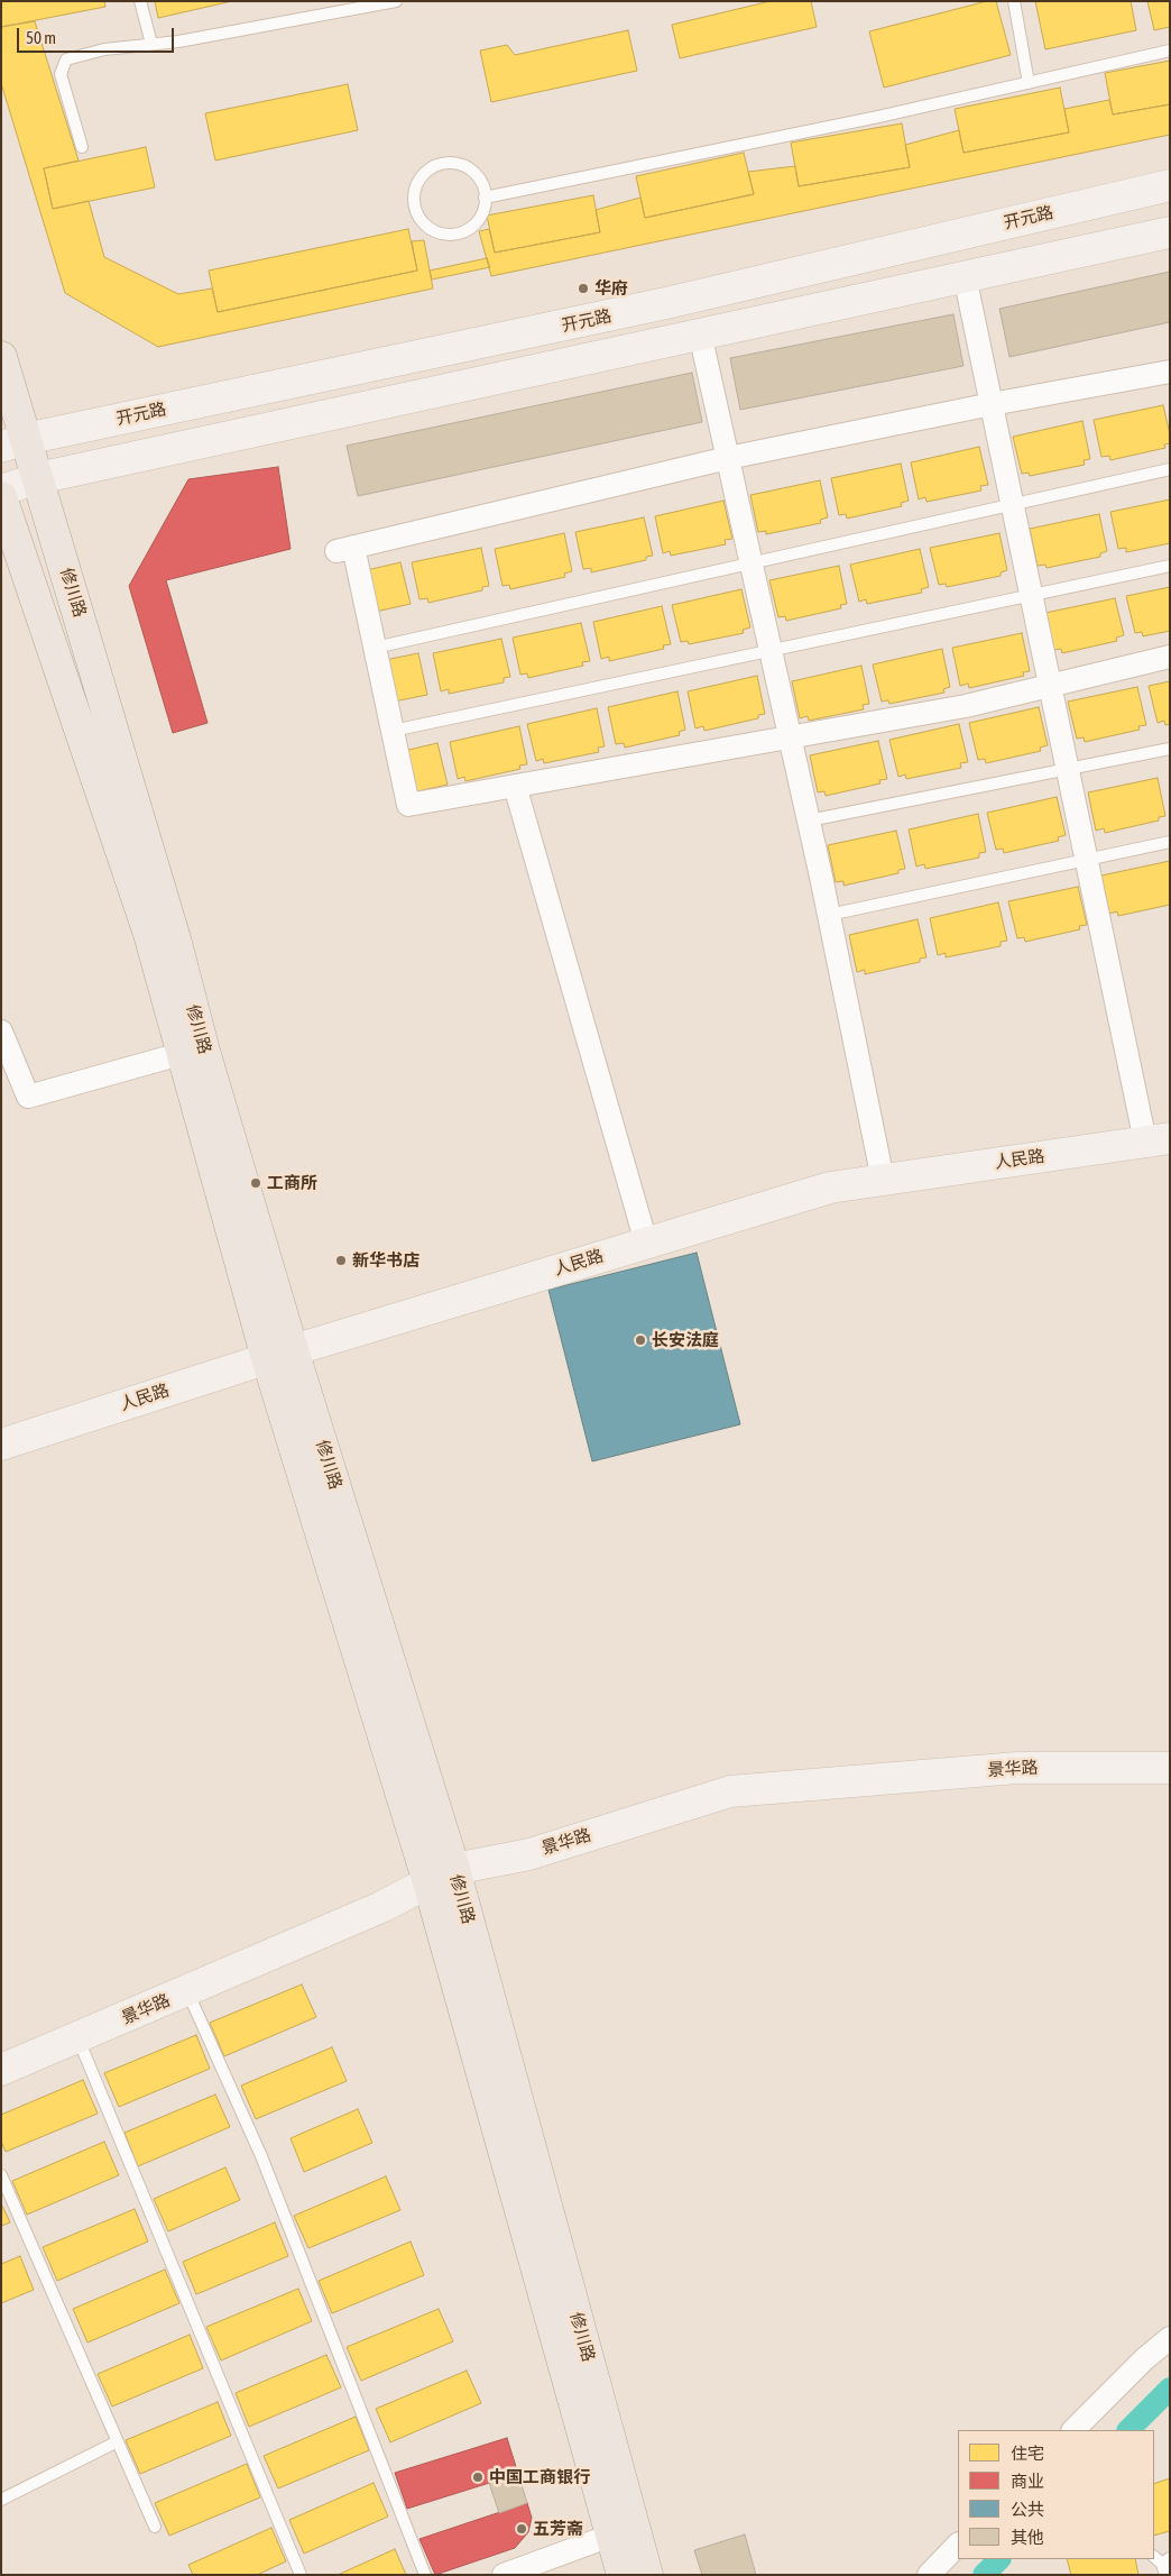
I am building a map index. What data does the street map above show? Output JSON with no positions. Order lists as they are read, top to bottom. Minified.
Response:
{"streets":{"main road":["开元路","修川路","人民路","景华路"]},"crossings":[["开元路","修川路"],["修川路","人民路"],["修川路","景华路"]],"places":["华府","工商所","新华书店","长安法庭","中国工商银行","五芳斋"],"legend":["住宅","商业","公共","其他"],"scale_bar":"50 m"}
